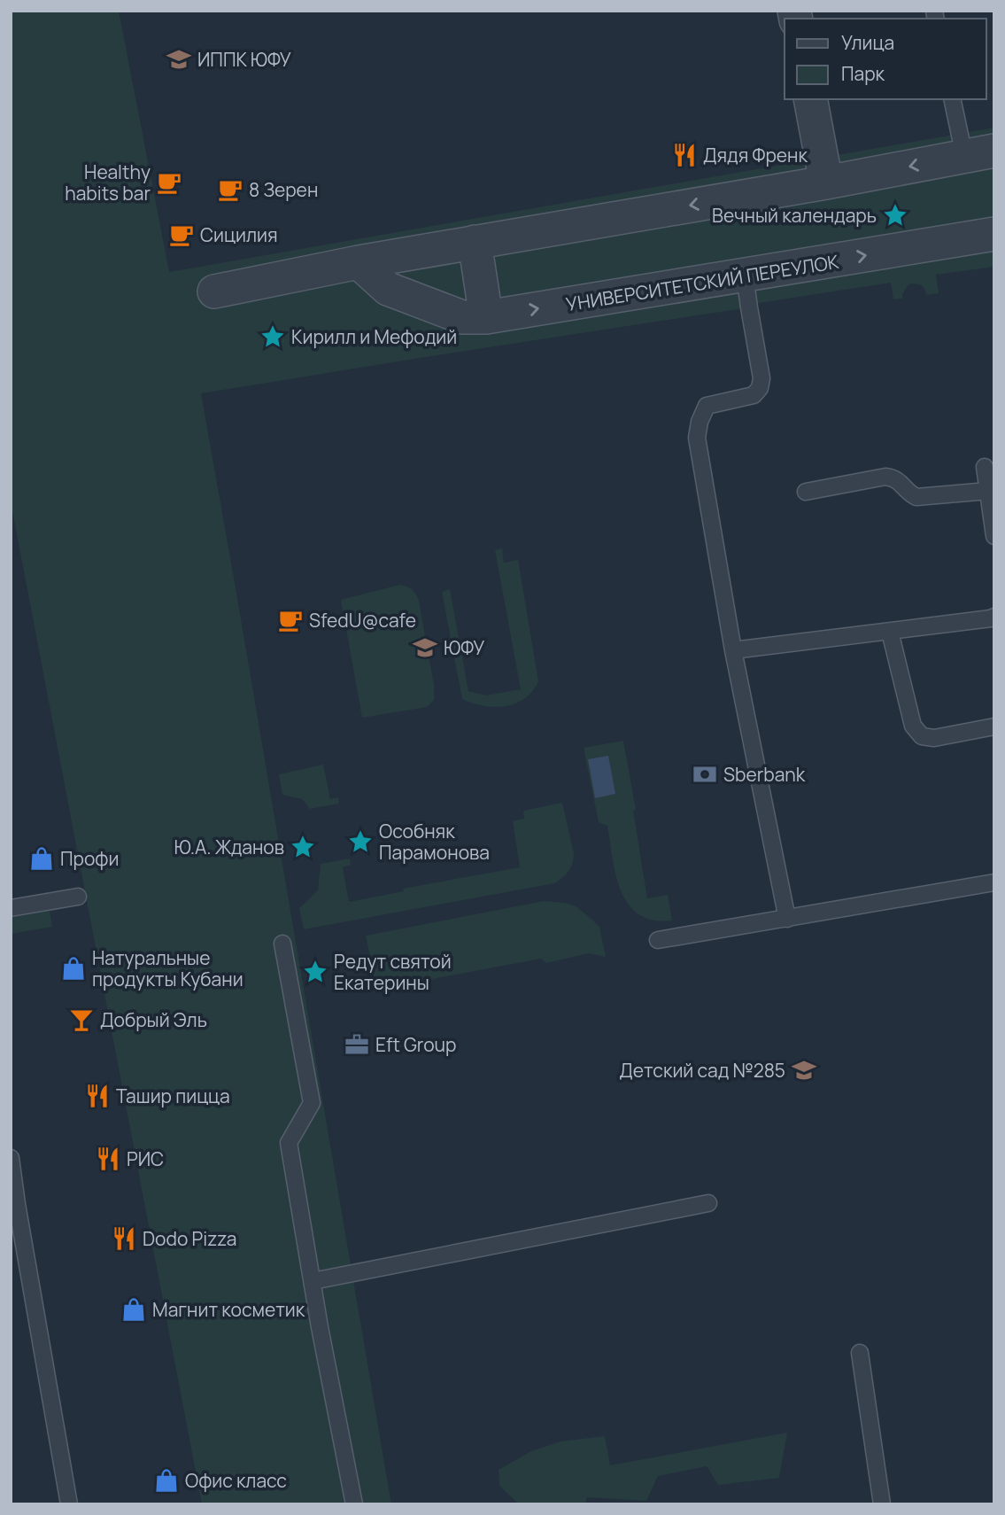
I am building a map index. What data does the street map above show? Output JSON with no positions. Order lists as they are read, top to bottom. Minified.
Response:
{"streets":{"street":["УНИВЕРСИТЕТСКИЙ ПЕРЕУЛОК"]},"places":{"school or university":["ИППК ЮФУ","ЮФУ","Детский сад №285"],"restaurant":["Дядя Френк","Ташир пицца","РИС","Dodo Pizza"],"cafe":["Healthy habits bar","8 Зерен","Сицилия","SfedU@cafe"],"place":["Вечный календарь","Кирилл и Мефодий","Особняк Парамонова","Ю.А. Жданов","Редут святой Екатерины"],"bank":["Sberbank"],"shop":["Профи","Натуральные продукты Кубани","Магнит косметик","Офис класс"],"bar":["Добрый Эль"],"office":["Eft Group"]},"legend":["Улица","Парк"]}
